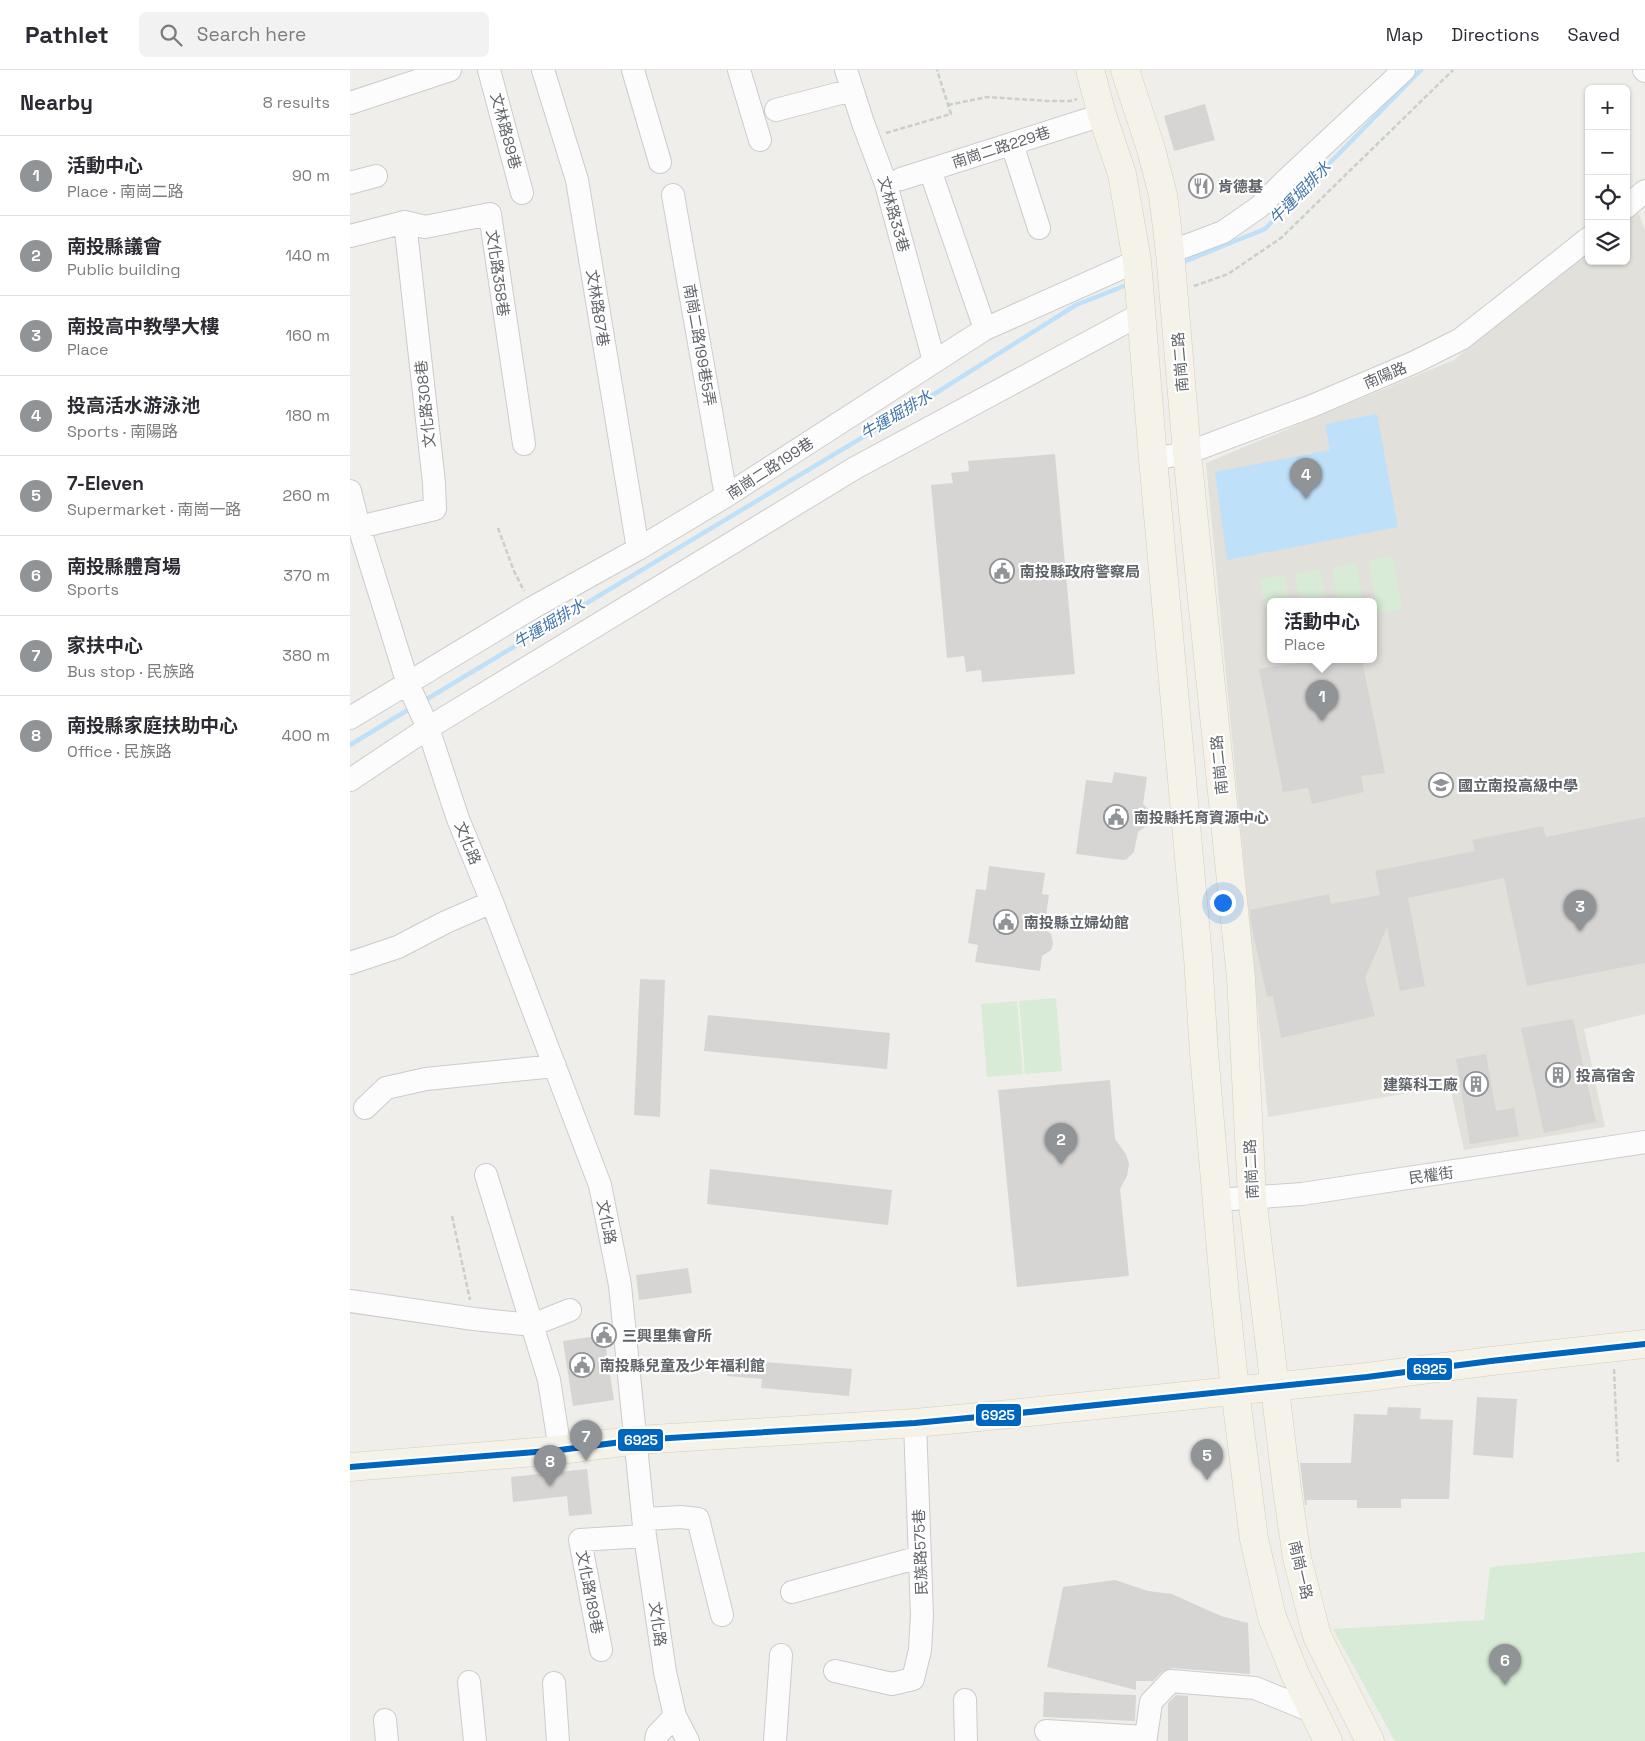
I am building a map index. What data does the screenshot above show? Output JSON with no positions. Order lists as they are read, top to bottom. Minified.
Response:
{"streets":{"main road":["南崗二路","南崗一路"],"street":["文林路89巷","南崗二路229巷","文林路33巷","文化路358巷","文林路87巷","南崗二路199巷5弄","南陽路","文化路308巷","南崗二路199巷","文化路","民權街","民族路575巷","文化路189巷"]},"crossings":[["文林路33巷","南崗二路199巷"],["文化路358巷","文化路308巷"],["文林路87巷","南崗二路199巷"],["南崗二路199巷5弄","南崗二路199巷"],["南崗二路","南陽路"],["南崗二路","民權街"],["南崗二路","南崗一路"],["南崗二路199巷","文化路"],["文化路","文化路189巷"]],"water":["牛運堀排水"],"places":{"restaurant":["肯德基"],"public building":["南投縣政府警察局","南投縣托育資源中心","南投縣立婦幼館","三興里集會所","南投縣兒童及少年福利館"],"school or university":["國立南投高級中學"],"building":["投高宿舍","建築科工廠"]},"lines":["transit line 6925"],"page":{"header":"Pathlet","search":"Search here","nav":["Map","Directions","Saved"],"heading":["Nearby","8 results"],"map_buttons":["+","−"],"list":[{"mark":"1","name":"活動中心","note":"Place · 南崗二路","value":"90 m"},{"mark":"2","name":"南投縣議會","note":"Public building","value":"140 m"},{"mark":"3","name":"南投高中教學大樓","note":"Place","value":"160 m"},{"mark":"4","name":"投高活水游泳池","note":"Sports · 南陽路","value":"180 m"},{"mark":"5","name":"7-Eleven","note":"Supermarket · 南崗一路","value":"260 m"},{"mark":"6","name":"南投縣體育場","note":"Sports","value":"370 m"},{"mark":"7","name":"家扶中心","note":"Bus stop · 民族路","value":"380 m"},{"mark":"8","name":"南投縣家庭扶助中心","note":"Office · 民族路","value":"400 m"}],"pins":["4","1","3","2","7","5","8","6"],"popup":["活動中心","Place"]}}
